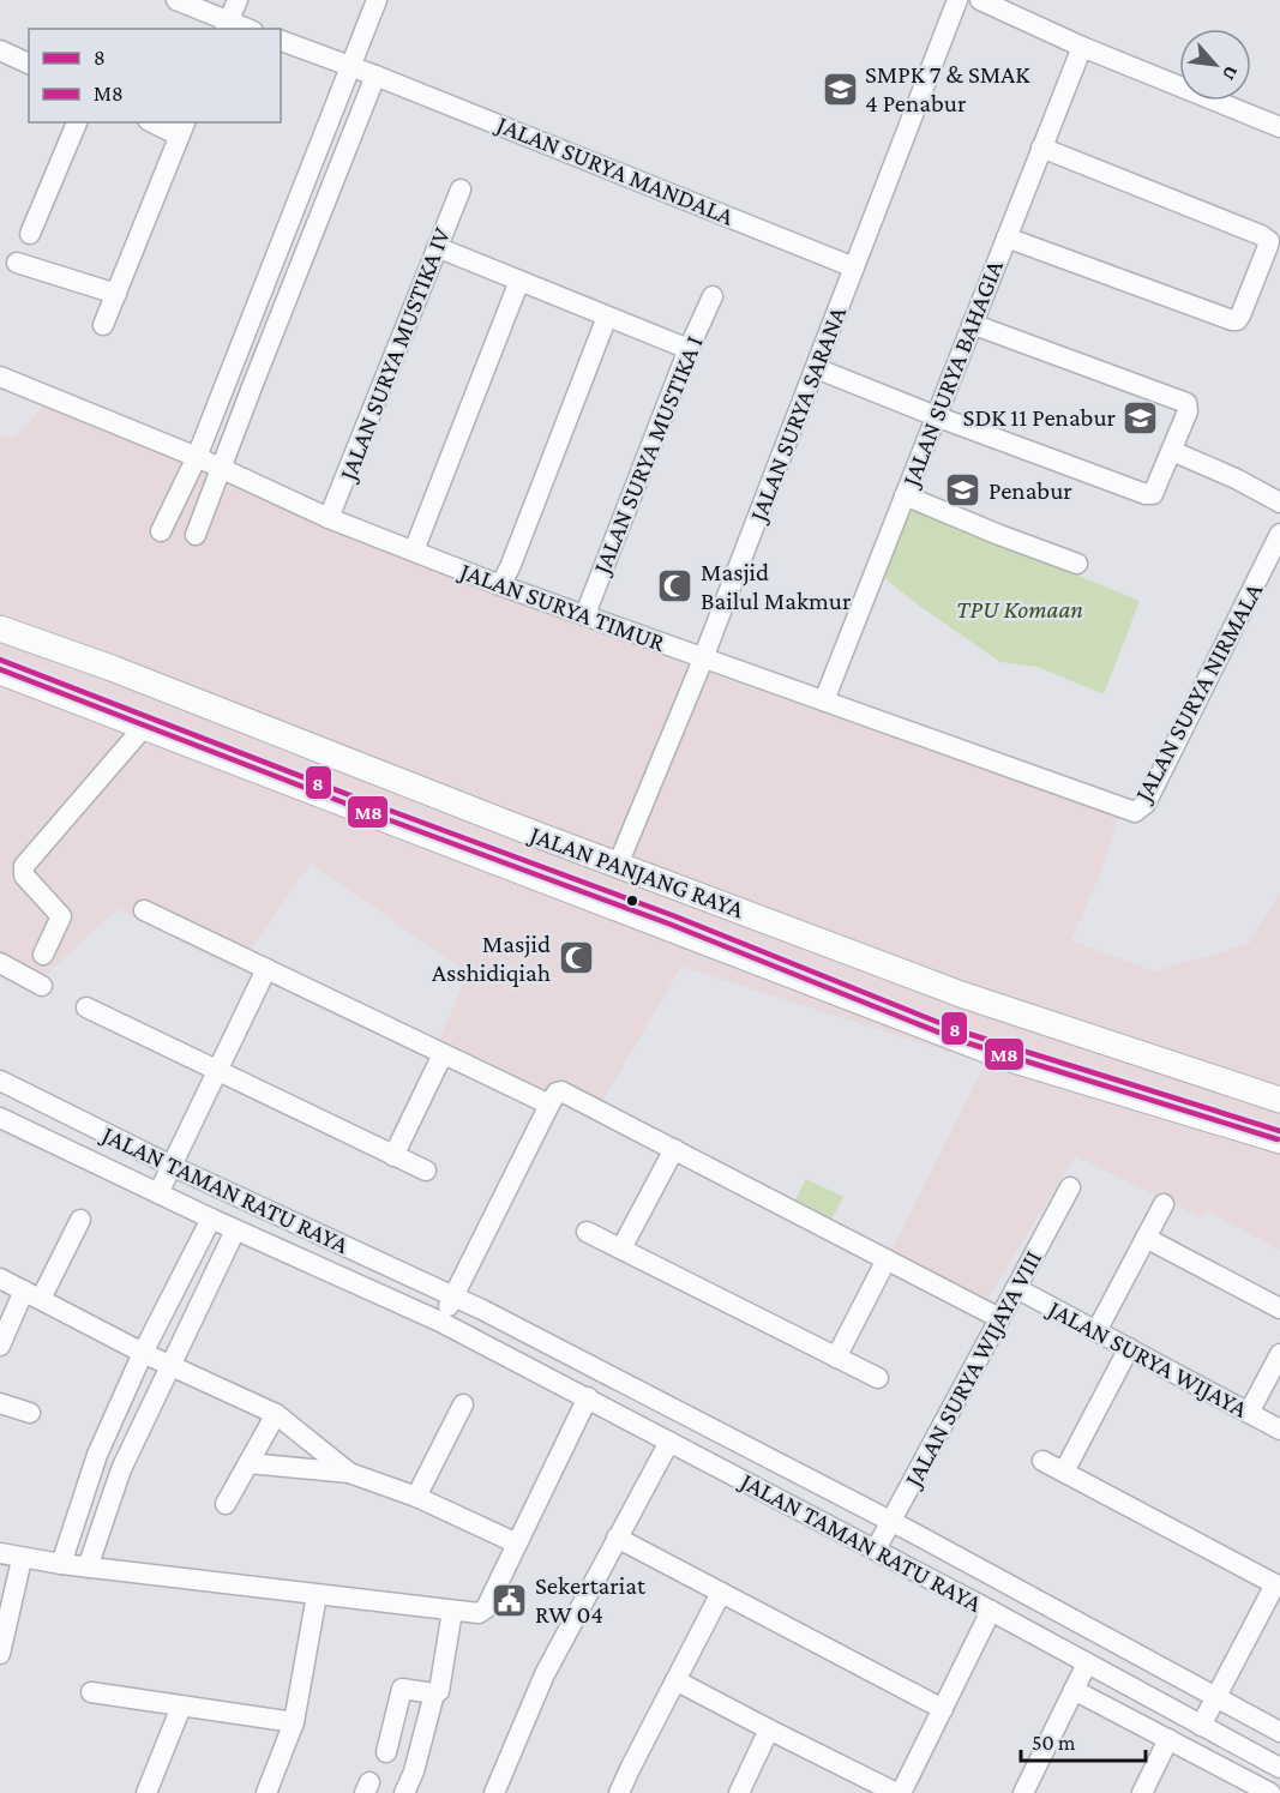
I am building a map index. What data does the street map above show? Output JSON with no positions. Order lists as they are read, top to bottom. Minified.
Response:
{"streets":{"main road":["JALAN PANJANG RAYA"],"street":["JALAN SURYA MANDALA","JALAN SURYA MUSTIKA IV","JALAN SURYA BAHAGIA","JALAN SURYA SARANA","JALAN SURYA MUSTIKA I","JALAN SURYA TIMUR","JALAN SURYA NIRMALA","JALAN TAMAN RATU RAYA","JALAN SURYA WIJAYA","JALAN SURYA WIJAYA VIII"]},"crossings":[["JALAN SURYA MANDALA","JALAN SURYA SARANA"],["JALAN SURYA MUSTIKA IV","JALAN SURYA TIMUR"],["JALAN SURYA BAHAGIA","JALAN SURYA TIMUR"],["JALAN SURYA SARANA","JALAN SURYA TIMUR"],["JALAN SURYA SARANA","JALAN PANJANG RAYA"],["JALAN SURYA MUSTIKA I","JALAN SURYA TIMUR"],["JALAN SURYA TIMUR","JALAN SURYA NIRMALA"],["JALAN TAMAN RATU RAYA","JALAN SURYA WIJAYA VIII"],["JALAN SURYA WIJAYA","JALAN SURYA WIJAYA VIII"]],"parks":["TPU Komaan"],"places":{"school or university":["SMPK 7 & SMAK 4 Penabur","SDK 11 Penabur","Penabur"],"mosque":["Masjid Bailul Makmur","Masjid Asshidiqiah"],"public building":["Sekertariat RW 04"]},"lines":["transit line 8","transit line M8"],"legend":["8","M8"],"scale_bar":"50 m","north":"bottom right"}
